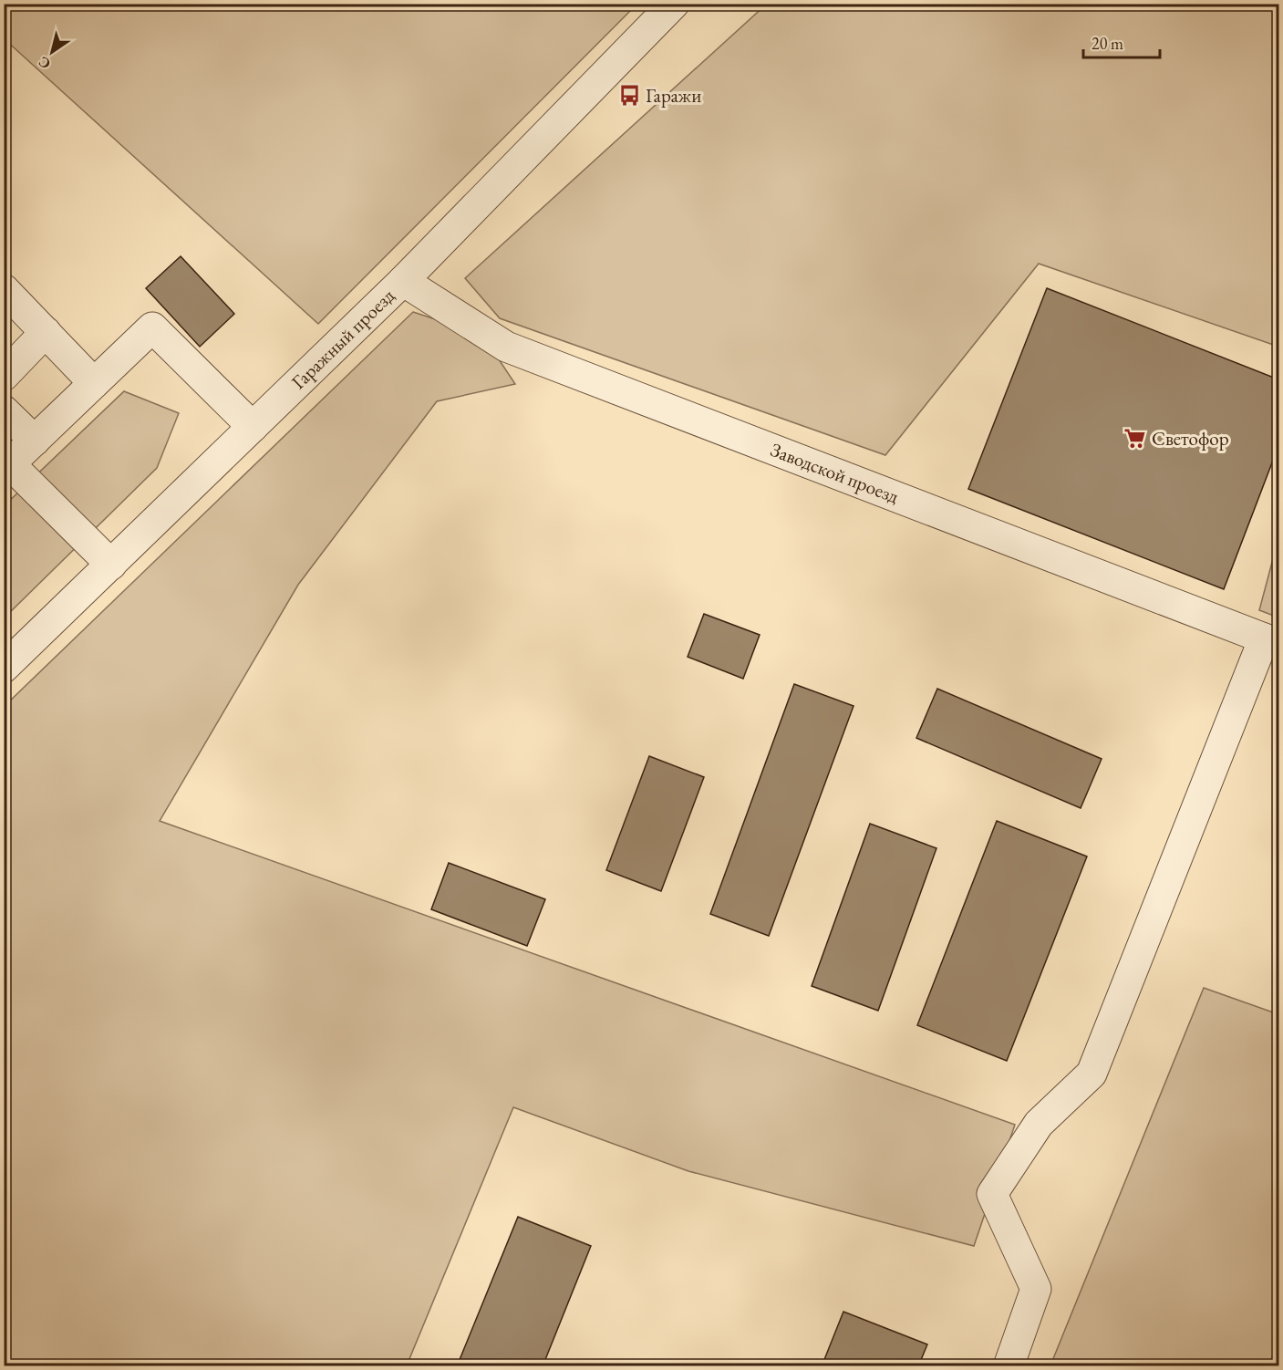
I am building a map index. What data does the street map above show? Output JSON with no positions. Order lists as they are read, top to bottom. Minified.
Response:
{"streets":{"street":["Гаражный проезд","Заводской проезд"]},"crossings":[["Гаражный проезд","Заводской проезд"]],"places":{"bus stop":["Гаражи"],"supermarket":["Светофор"]},"scale_bar":"20 m","north":"bottom left"}
